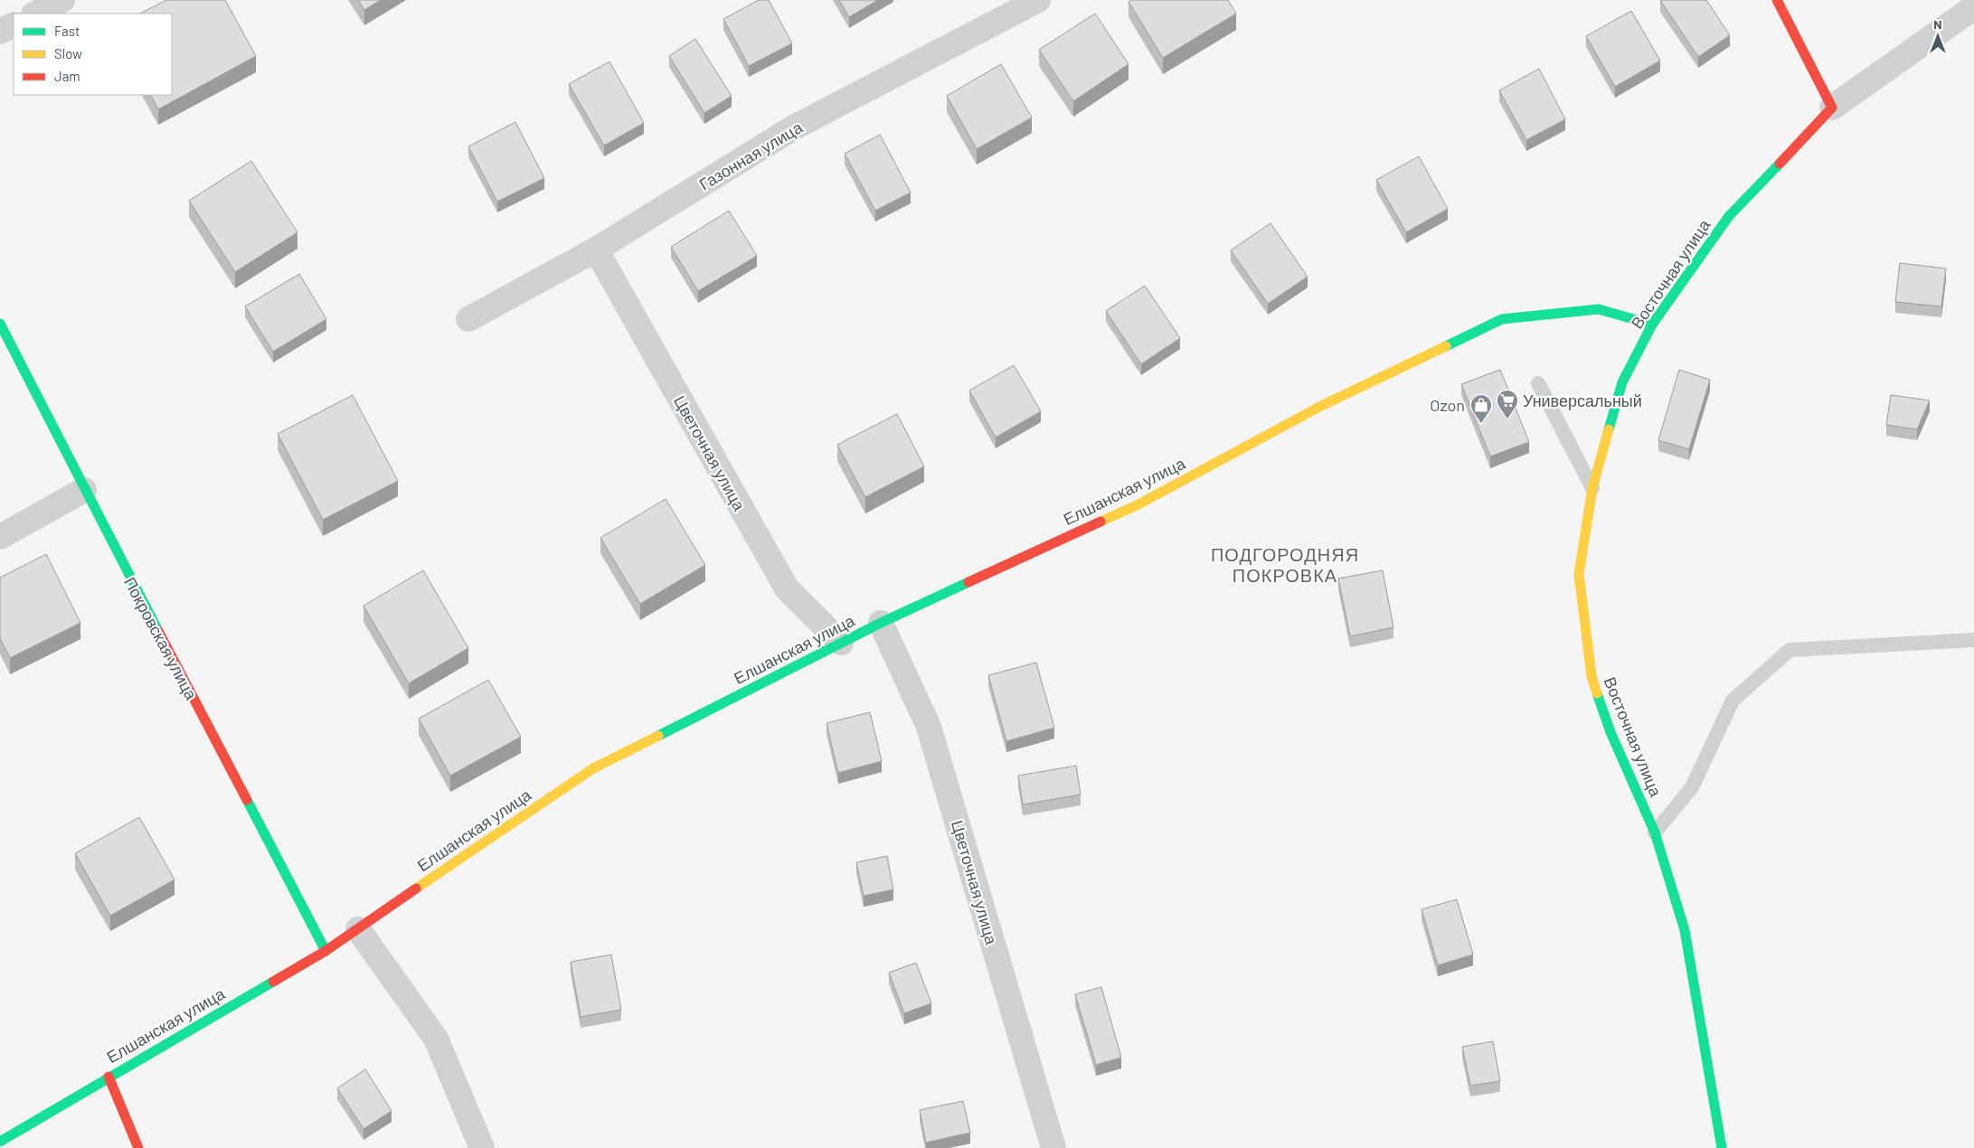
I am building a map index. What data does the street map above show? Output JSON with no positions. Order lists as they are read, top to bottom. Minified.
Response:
{"streets":{"street":["Газонная улица","Восточная улица","Цветочная улица","Елшанская улица","Покровская улица"]},"crossings":[["Газонная улица","Цветочная улица"],["Восточная улица","Елшанская улица"],["Цветочная улица","Елшанская улица"],["Елшанская улица","Покровская улица"]],"districts":["ПОДГОРОДНЯЯ ПОКРОВКА"],"places":{"supermarket":["Универсальный"],"shop":["Ozon"]},"legend":["Fast","Slow","Jam"],"north":"top"}
